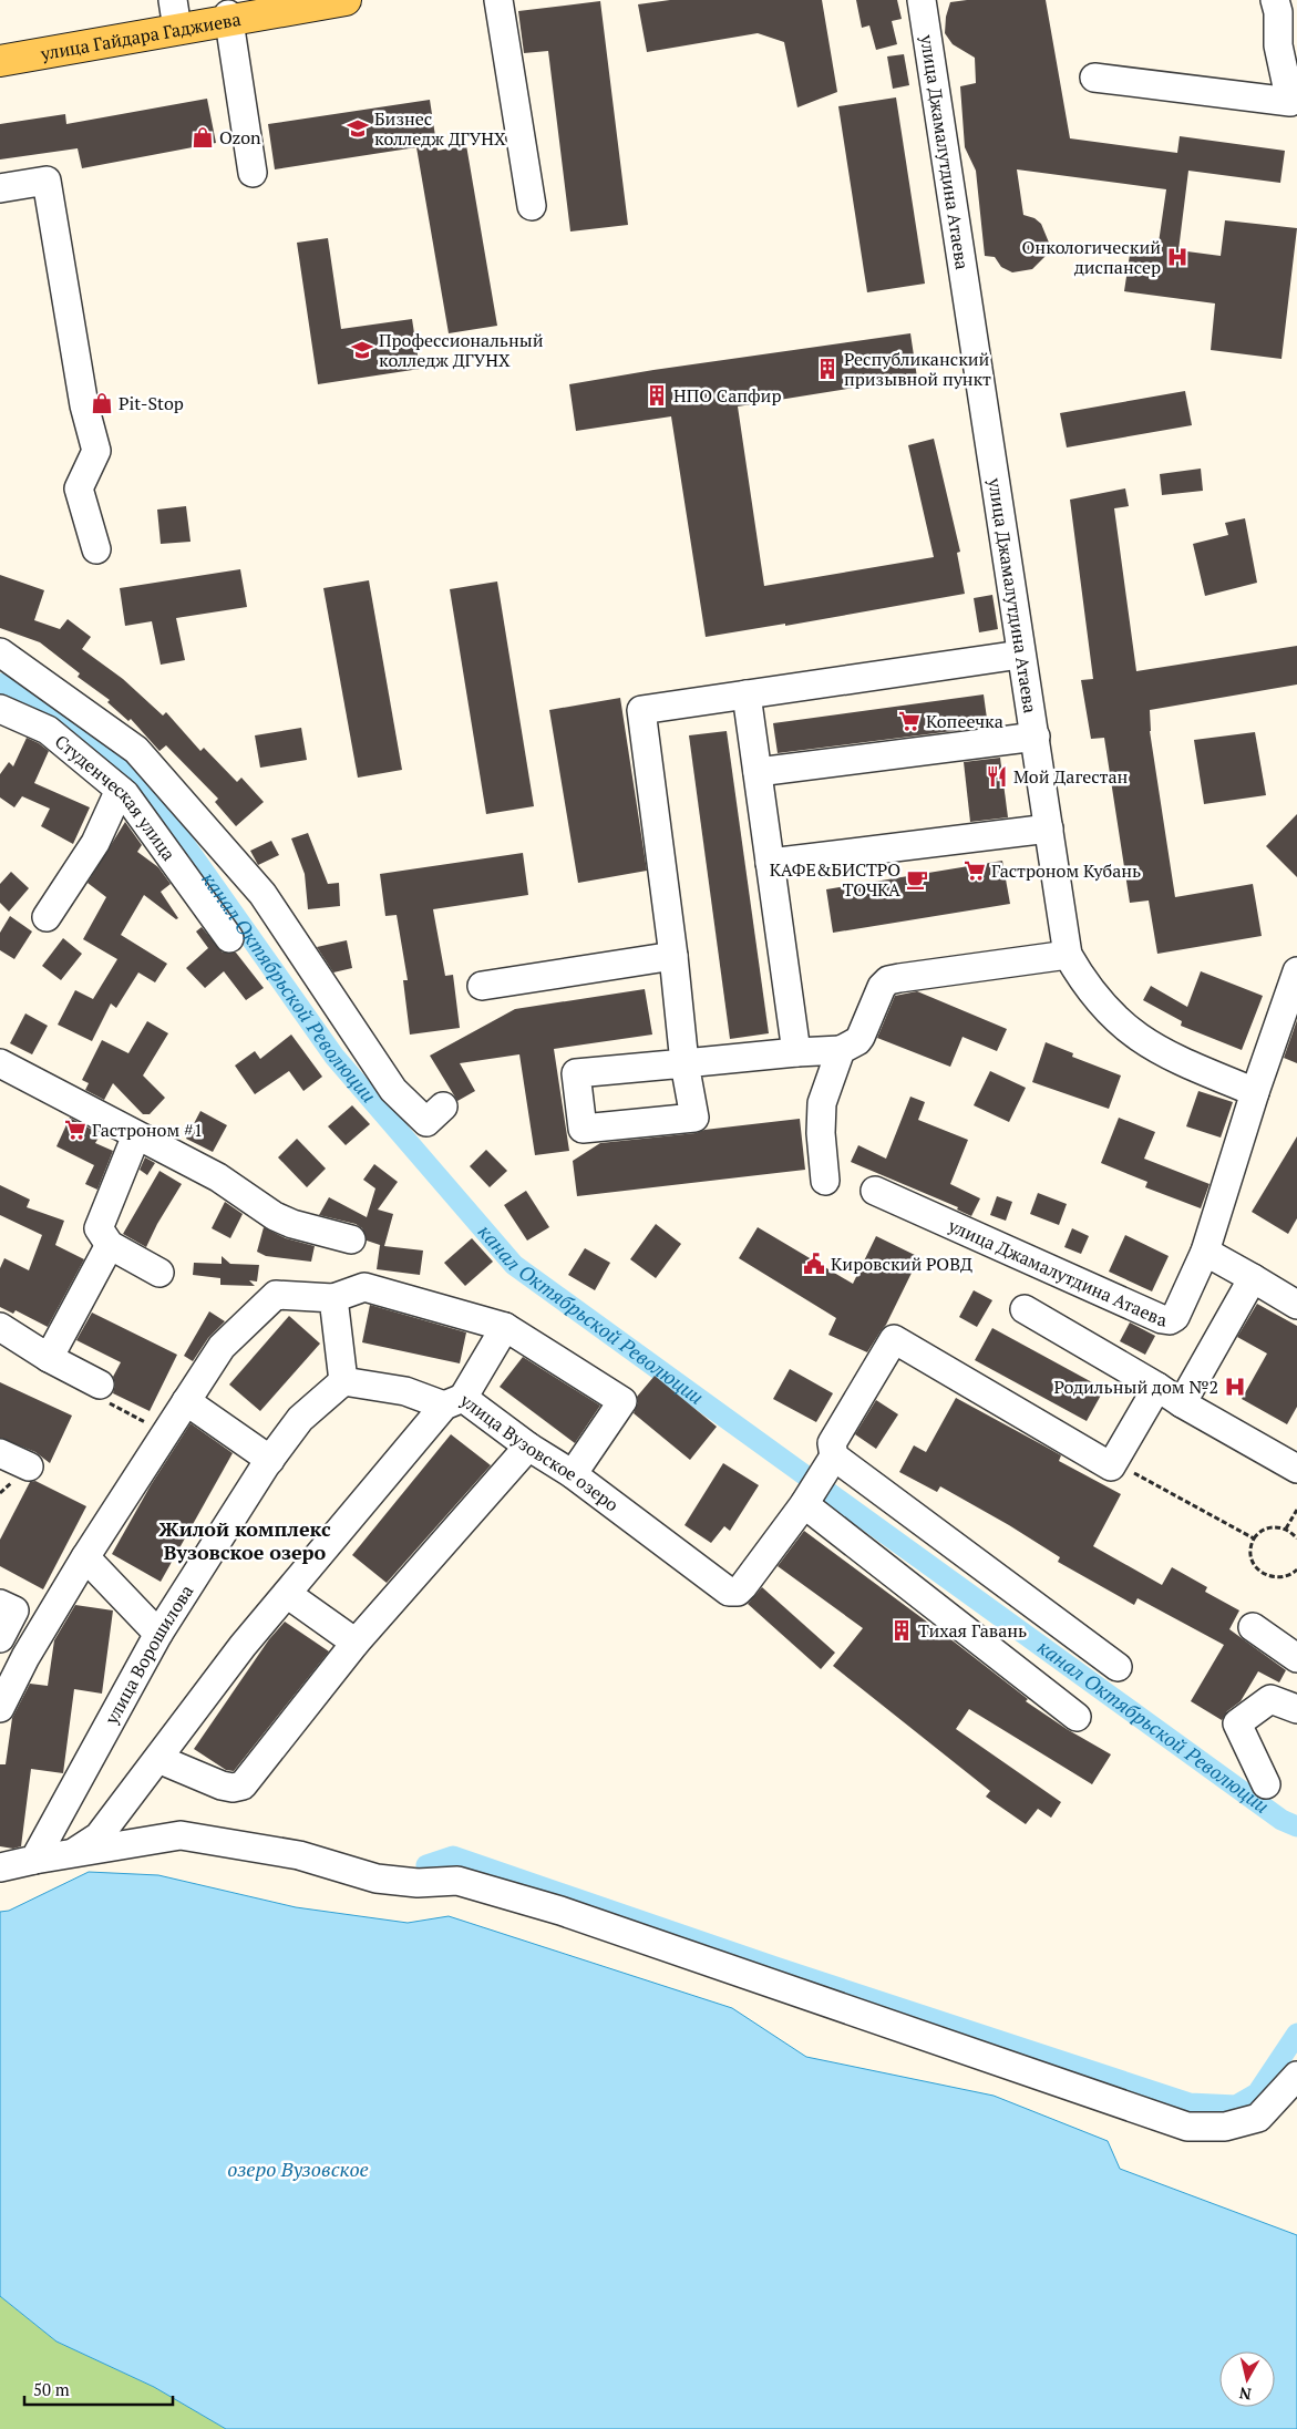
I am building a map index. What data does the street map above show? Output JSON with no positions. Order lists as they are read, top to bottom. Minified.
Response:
{"streets":{"main road":["улица Гайдара Гаджиева"],"street":["улица Джамалутдина Атаева","Студенческая улица","улица Вузовское озеро","улица Ворошилова"]},"districts":["Жилой комплекс Вузовское озеро"],"water":["канал Октябрьской Революции","озеро Вузовское"],"places":{"school or university":["Бизнес колледж ДГУНХ","Профессиональный колледж ДГУНХ"],"shop":["Ozon","Pit-Stop"],"hospital":["Онкологический диспансер","Родильный дом №2"],"building":["Республиканский призывной пункт","НПО Сапфир","Тихая Гавань"],"supermarket":["Копеечка","Гастроном Кубань","Гастроном #1"],"restaurant":["Мой Дагестан"],"cafe":["КАФЕ&БИСТРО ТОЧКА"],"public building":["Кировский РОВД"]},"scale_bar":"50 m","north":"bottom"}
